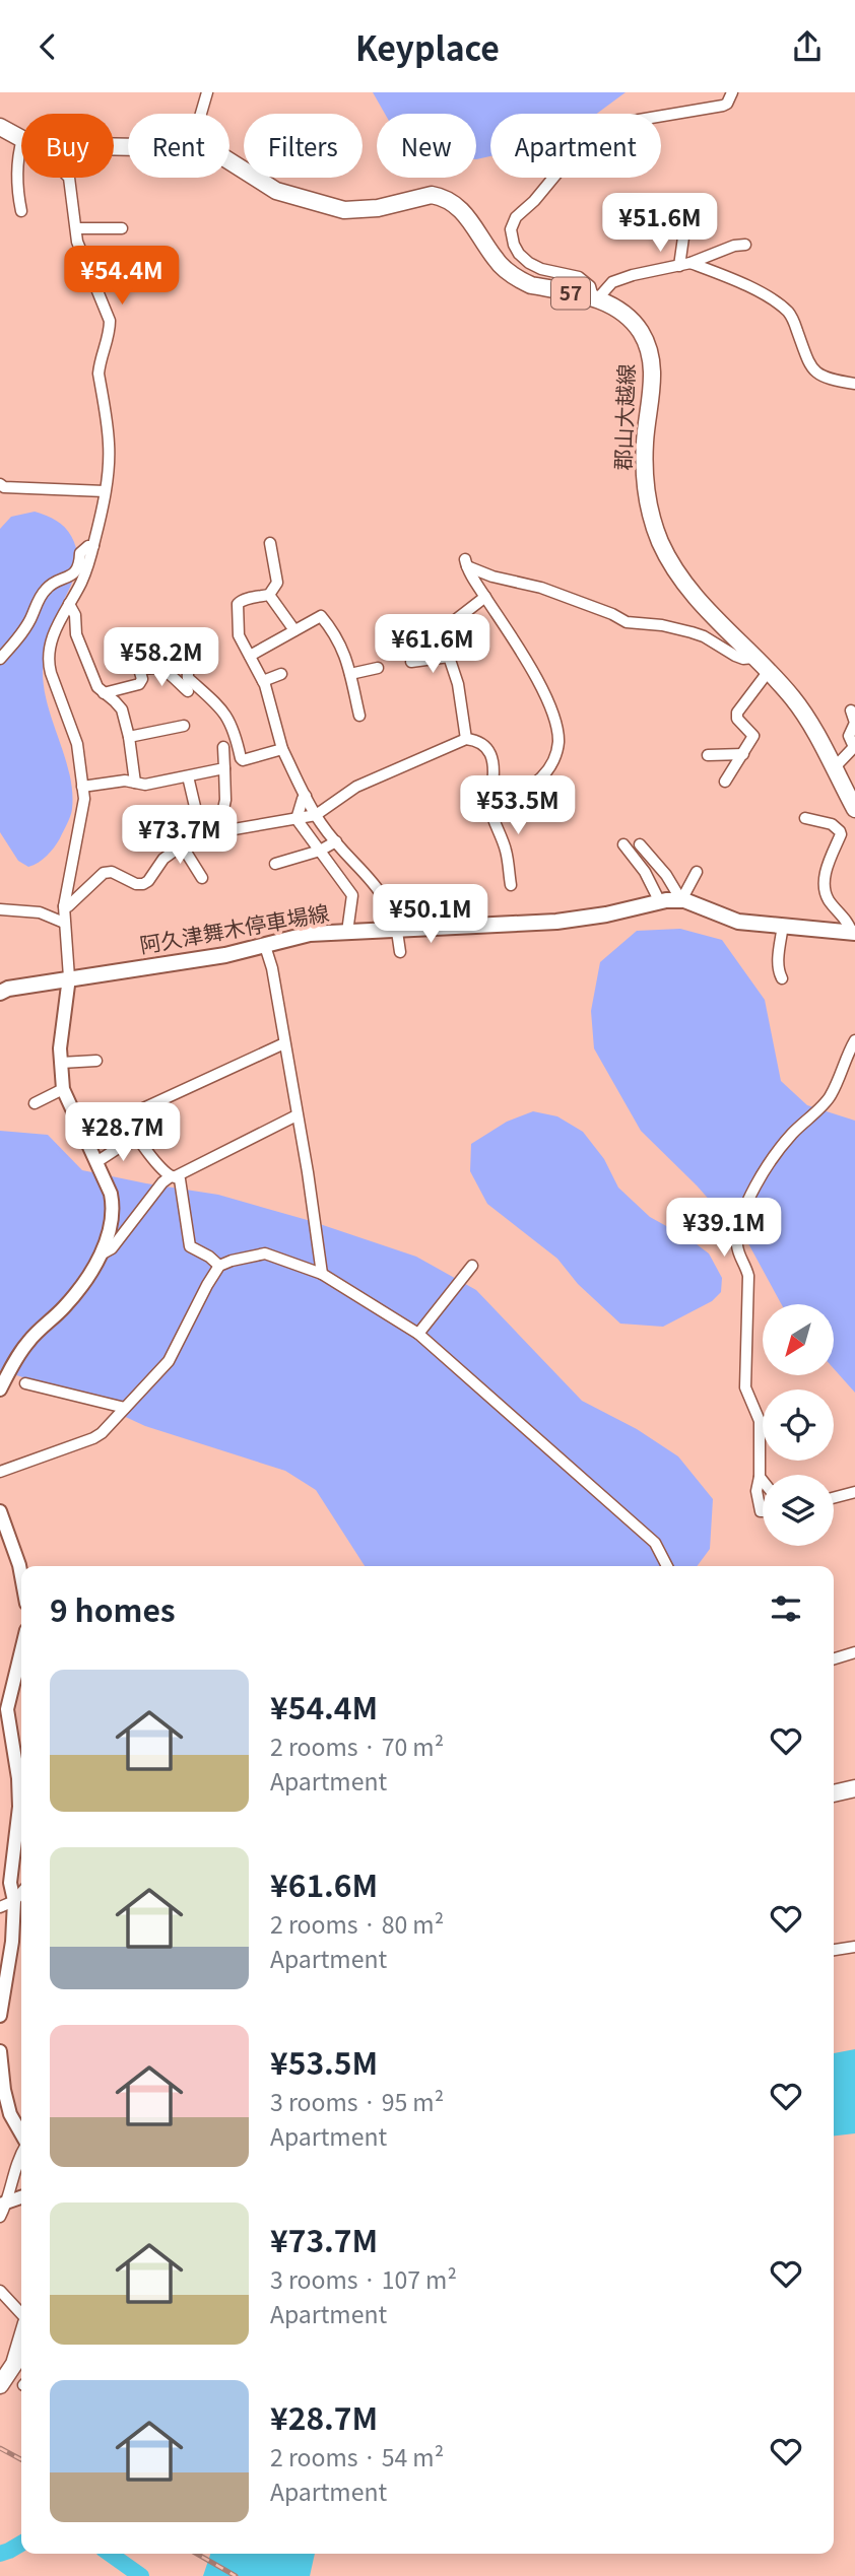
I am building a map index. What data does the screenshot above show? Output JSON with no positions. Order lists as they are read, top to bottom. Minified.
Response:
{"streets":{"main road":["57","郡山大越線","阿久津舞木停車場線"]},"north":"bottom left","page":{"header":"Keyplace","chip":["Buy","Rent","Filters","New","Apartment"],"price":["¥51.6M","¥54.4M","¥61.6M","¥58.2M","¥53.5M","¥73.7M","¥50.1M","¥28.7M","¥39.1M"],"heading":"9 homes","list":[{"name":"¥54.4M","note":"2 rooms · 70 m² · Apartment"},{"name":"¥61.6M","note":"2 rooms · 80 m² · Apartment"},{"name":"¥53.5M","note":"3 rooms · 95 m² · Apartment"},{"name":"¥73.7M","note":"3 rooms · 107 m² · Apartment"},{"name":"¥28.7M","note":"2 rooms · 54 m² · Apartment"}]}}
